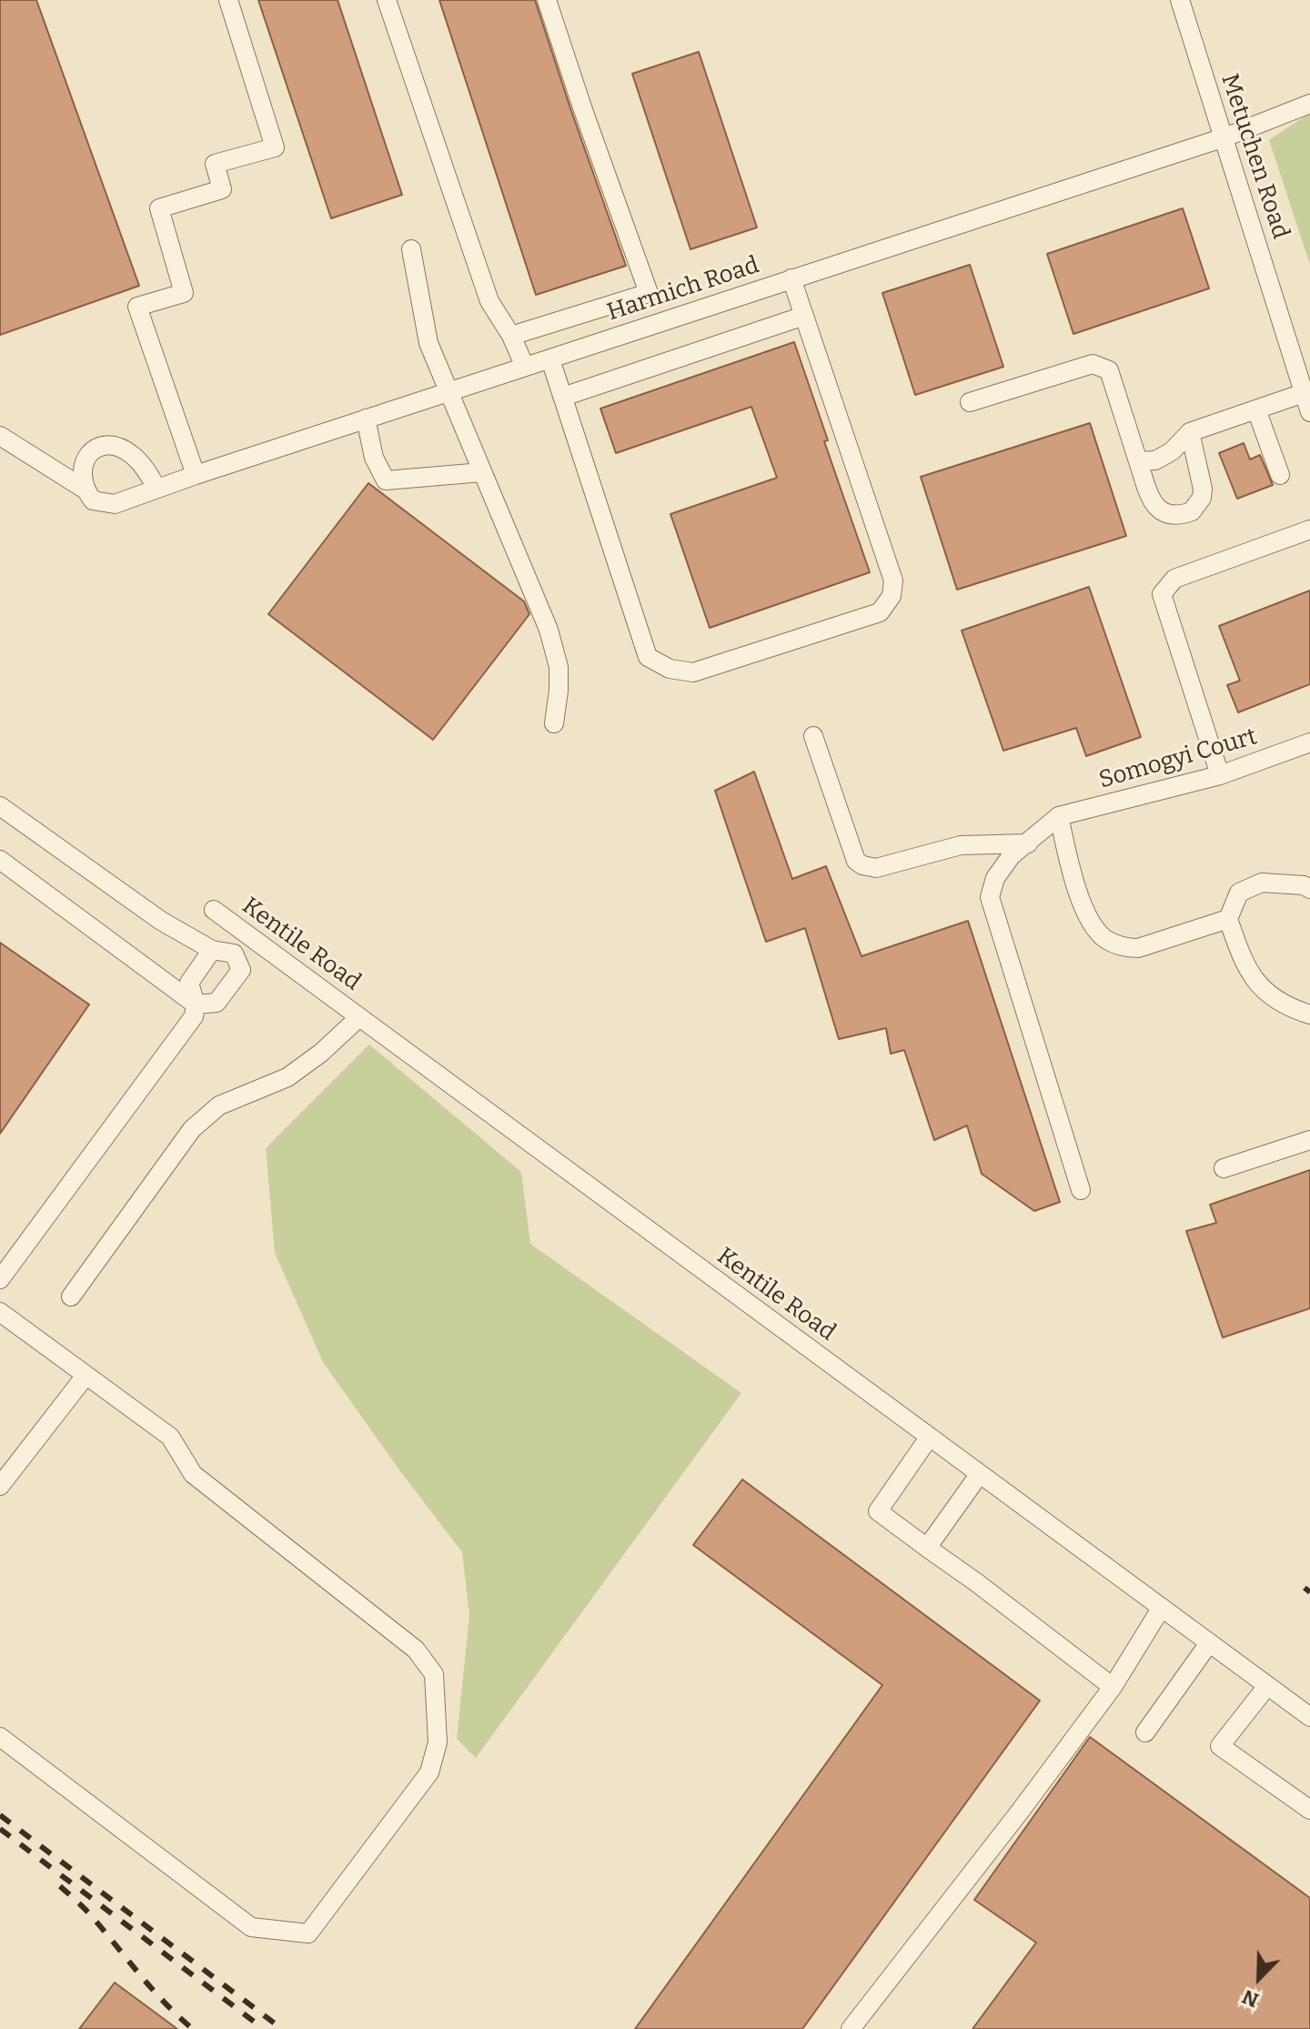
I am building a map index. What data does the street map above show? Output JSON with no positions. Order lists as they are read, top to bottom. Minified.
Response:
{"streets":{"street":["Metuchen Road","Harmich Road","Somogyi Court","Kentile Road"]},"crossings":[["Metuchen Road","Harmich Road"]],"north":"bottom left"}
